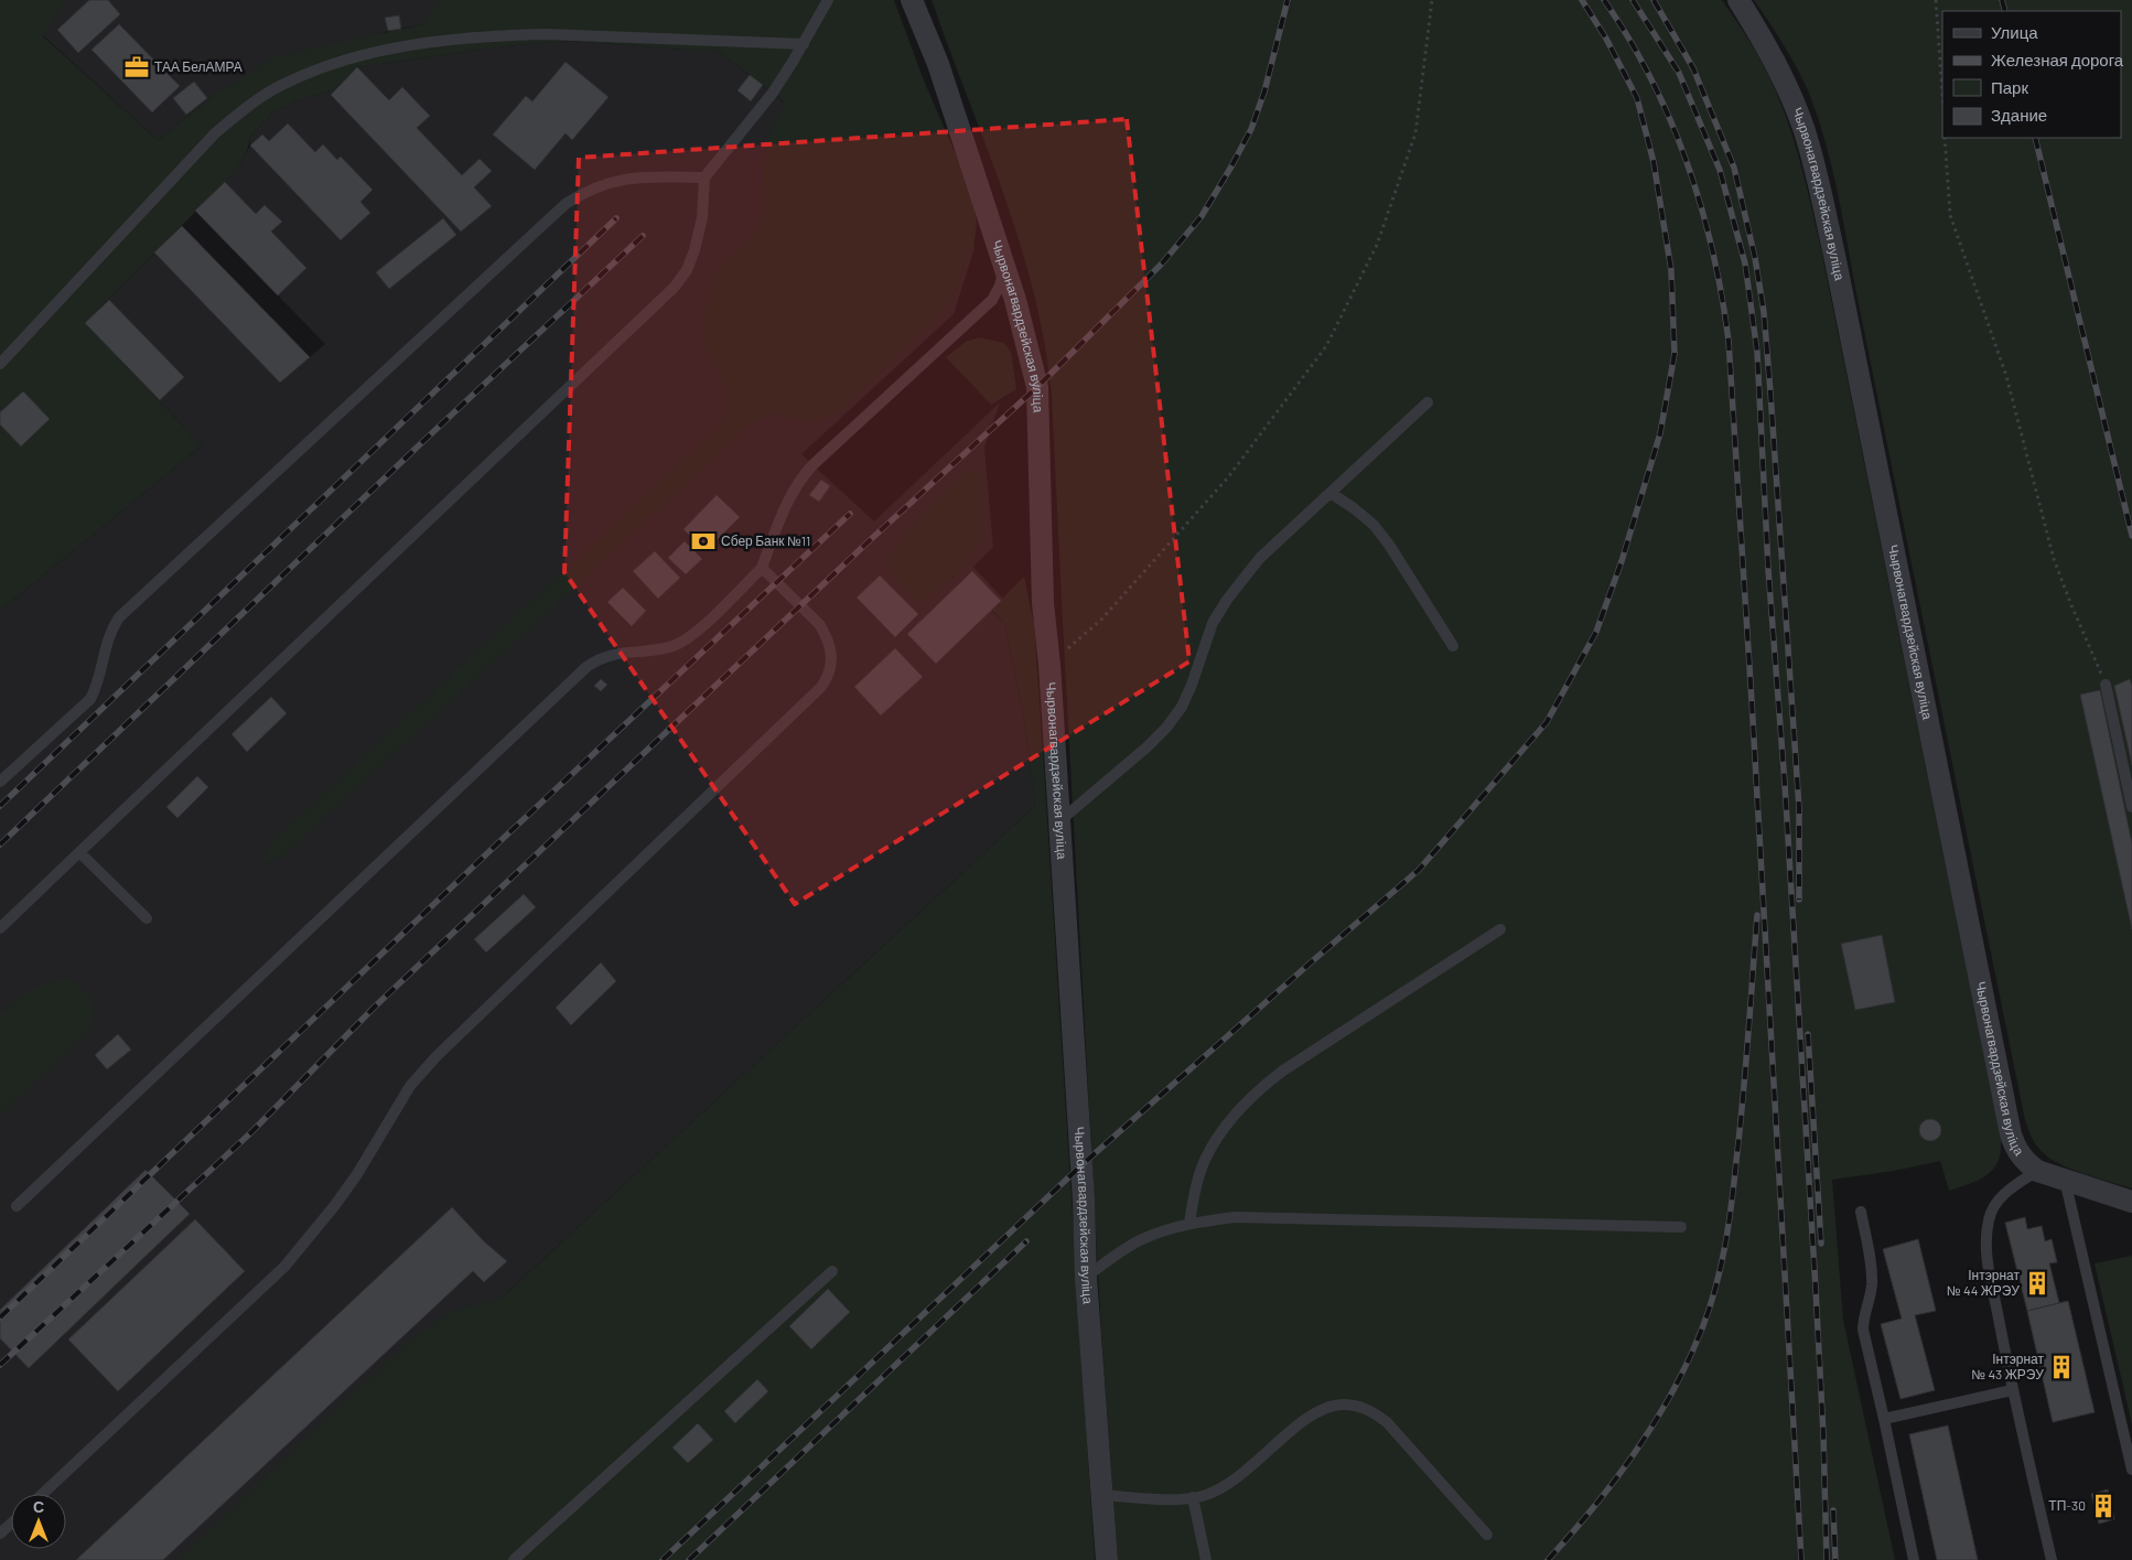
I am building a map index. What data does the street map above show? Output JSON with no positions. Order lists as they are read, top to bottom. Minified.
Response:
{"streets":{"street":["Чырвонагвардзейская вуліца"]},"places":{"office":["ТАА БелАМРА"],"bank":["Сбер Банк №11"],"building":["Інтэрнат № 44 ЖРЭУ","Інтэрнат № 43 ЖРЭУ","ТП-30"]},"legend":["Улица","Железная дорога","Парк","Здание"],"north":"top"}
